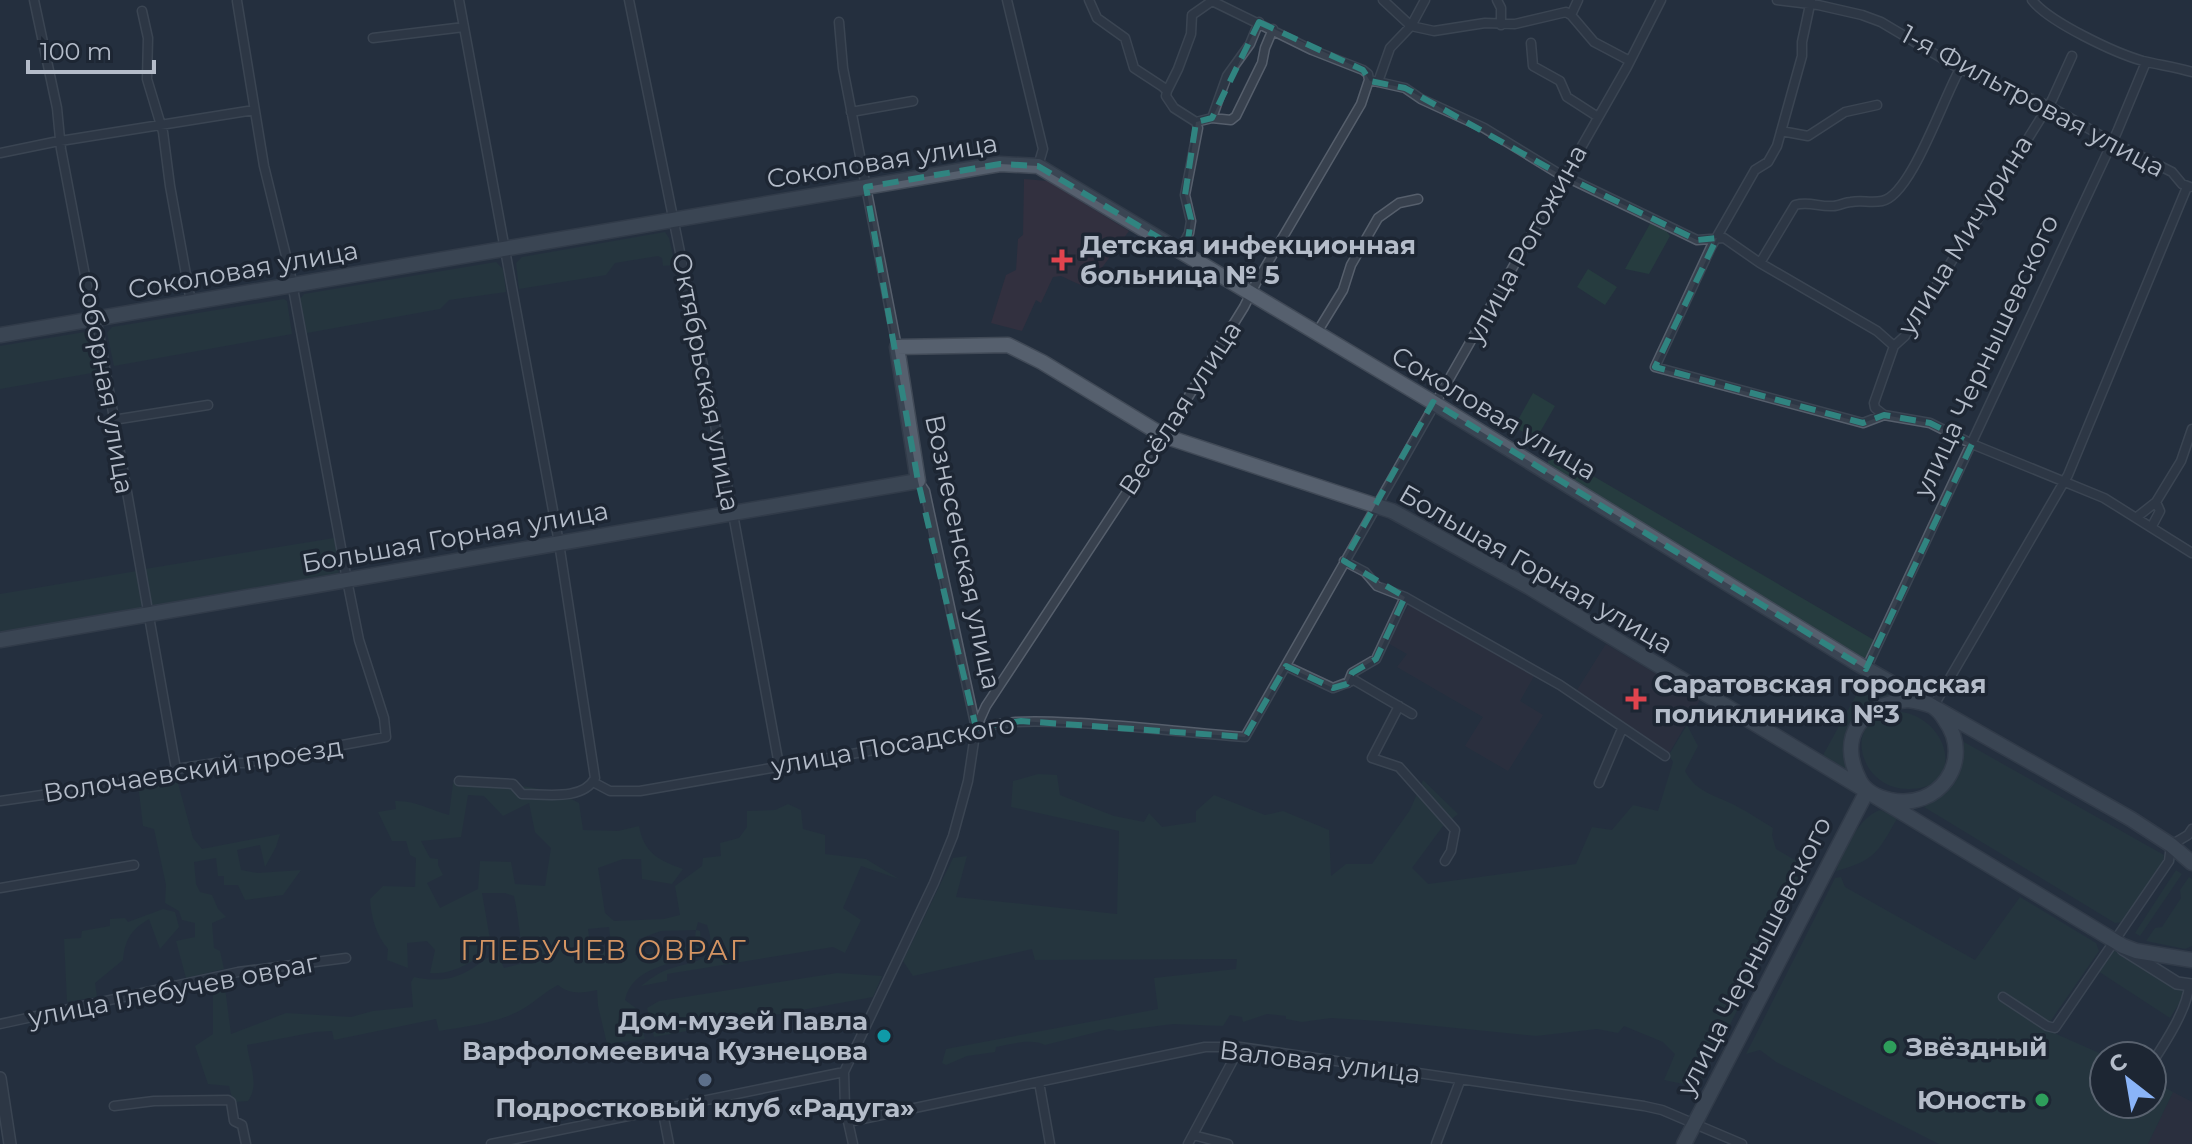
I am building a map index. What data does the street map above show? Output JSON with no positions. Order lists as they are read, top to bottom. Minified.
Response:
{"streets":{"main road":["Соколовая улица","улица Чернышевского","Большая Горная улица","Вознесенская улица"],"street":["1-я Фильтровая улица","улица Мичурина","улица Рогожина","Октябрьская улица","Соборная улица","Весёлая улица","улица Посадского","Волочаевский проезд","улица Глебучев овраг","Валовая улица"]},"crossings":[["1-я Фильтровая улица","улица Мичурина"],["1-я Фильтровая улица","улица Чернышевского"],["Соколовая улица","улица Рогожина"],["Соколовая улица","улица Чернышевского"],["Соколовая улица","Октябрьская улица"],["Соколовая улица","Соборная улица"],["Соколовая улица","Весёлая улица"],["Соколовая улица","Большая Горная улица"],["Соколовая улица","Вознесенская улица"],["улица Рогожина","Большая Горная улица"],["улица Рогожина","улица Посадского"],["улица Чернышевского","Большая Горная улица"],["улица Чернышевского","Валовая улица"],["Октябрьская улица","Большая Горная улица"],["Октябрьская улица","улица Посадского"],["Соборная улица","Большая Горная улица"],["Соборная улица","Волочаевский проезд"],["Весёлая улица","Большая Горная улица"],["Весёлая улица","Вознесенская улица"],["Весёлая улица","улица Посадского"],["Большая Горная улица","Вознесенская улица"],["Большая Горная улица","Волочаевский проезд"],["Вознесенская улица","улица Посадского"]],"districts":["ГЛЕБУЧЕВ ОВРАГ"],"places":{"health":["Детская инфекционная больница № 5","Саратовская городская поликлиника №3"],"other":["Дом-музей Павла Варфоломеевича Кузнецова","Звёздный","Подростковый клуб «Радуга»","Юность"]},"scale_bar":"100 m","north":"top left"}
